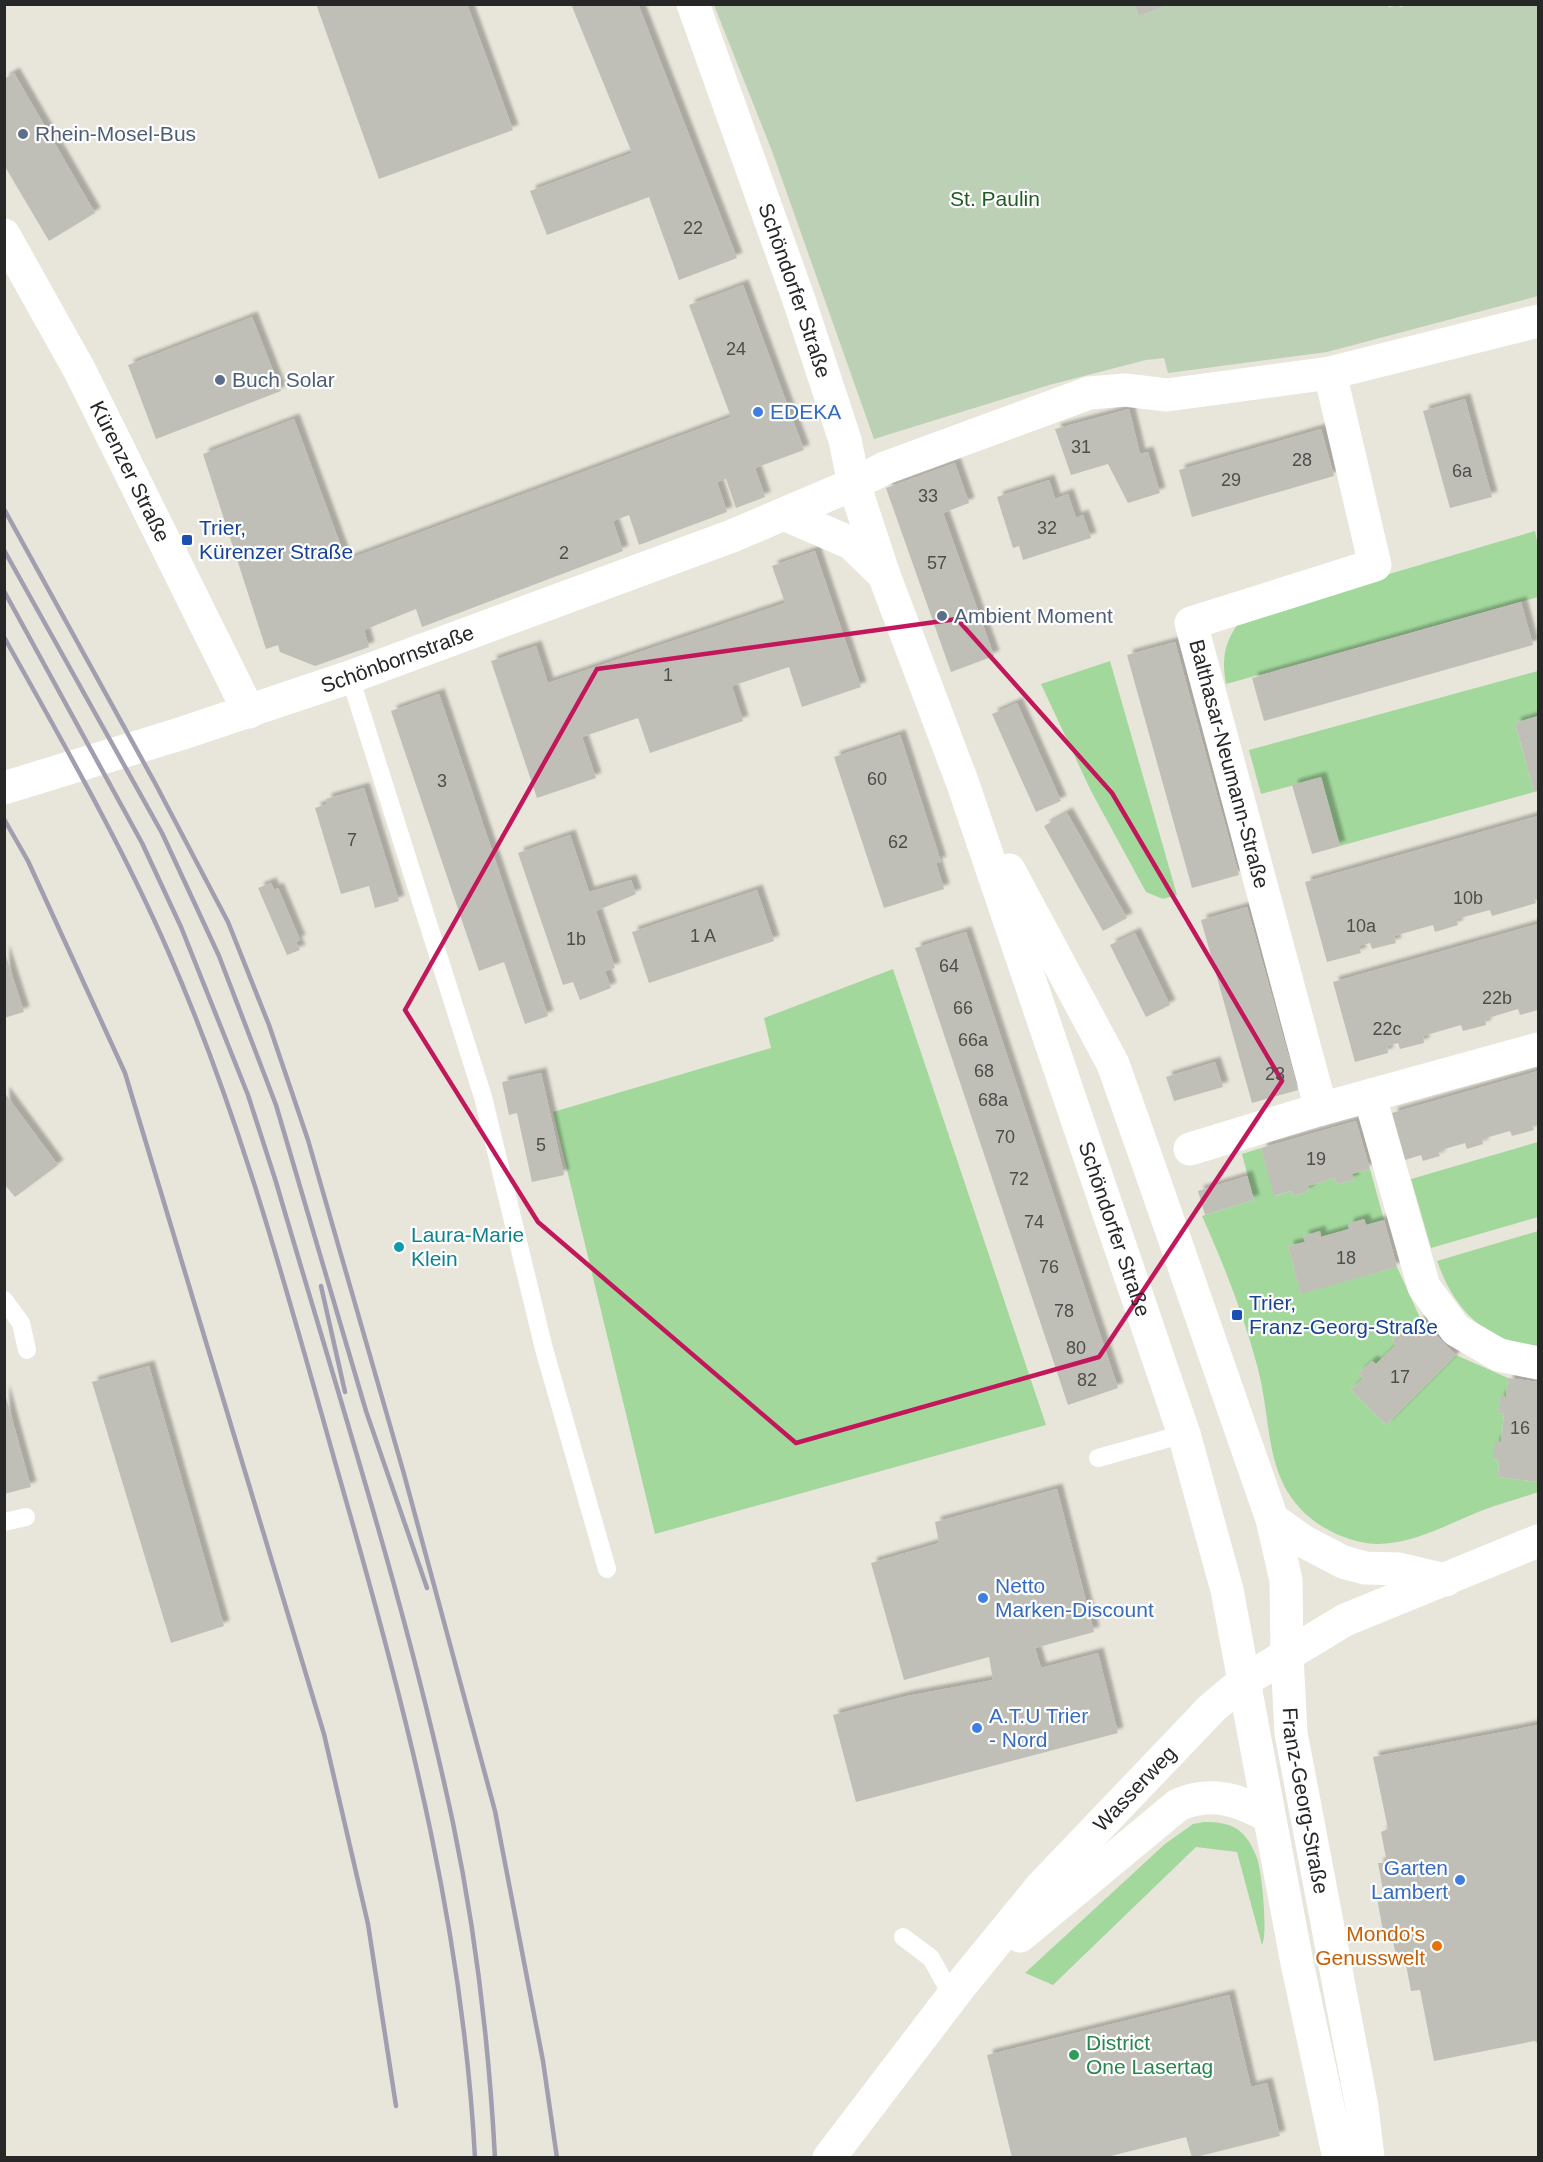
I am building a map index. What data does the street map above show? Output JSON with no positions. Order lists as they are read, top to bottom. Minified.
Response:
{"streets":{"street":["Schöndorfer Straße","Kürenzer Straße","Schönbornstraße","Balthasar-Neumann-Straße","Wasserweg","Franz-Georg-Straße"]},"crossings":[["Schöndorfer Straße","Schönbornstraße"],["Schöndorfer Straße","Wasserweg"],["Schöndorfer Straße","Franz-Georg-Straße"],["Kürenzer Straße","Schönbornstraße"],["Wasserweg","Franz-Georg-Straße"]],"parks":["St. Paulin"],"places":{"other":["Rhein-Mosel-Bus","Buch Solar","EDEKA","Ambient Moment","Laura-Marie Klein","Netto Marken-Discount","A.T.U Trier - Nord","Garten Lambert","Mondo's Genusswelt","District One Lasertag"],"transit":["Trier, Kürenzer Straße","Trier, Franz-Georg-Straße"]},"house_numbers":["22","24","31","28","6a","29","33","32","2","57","1","60","3","7","62","10b","10a","1 A","1b","64","22b","66","22c","66a","68","23","68a","70","5","19","72","74","18","76","78","80","17","82","16"]}
